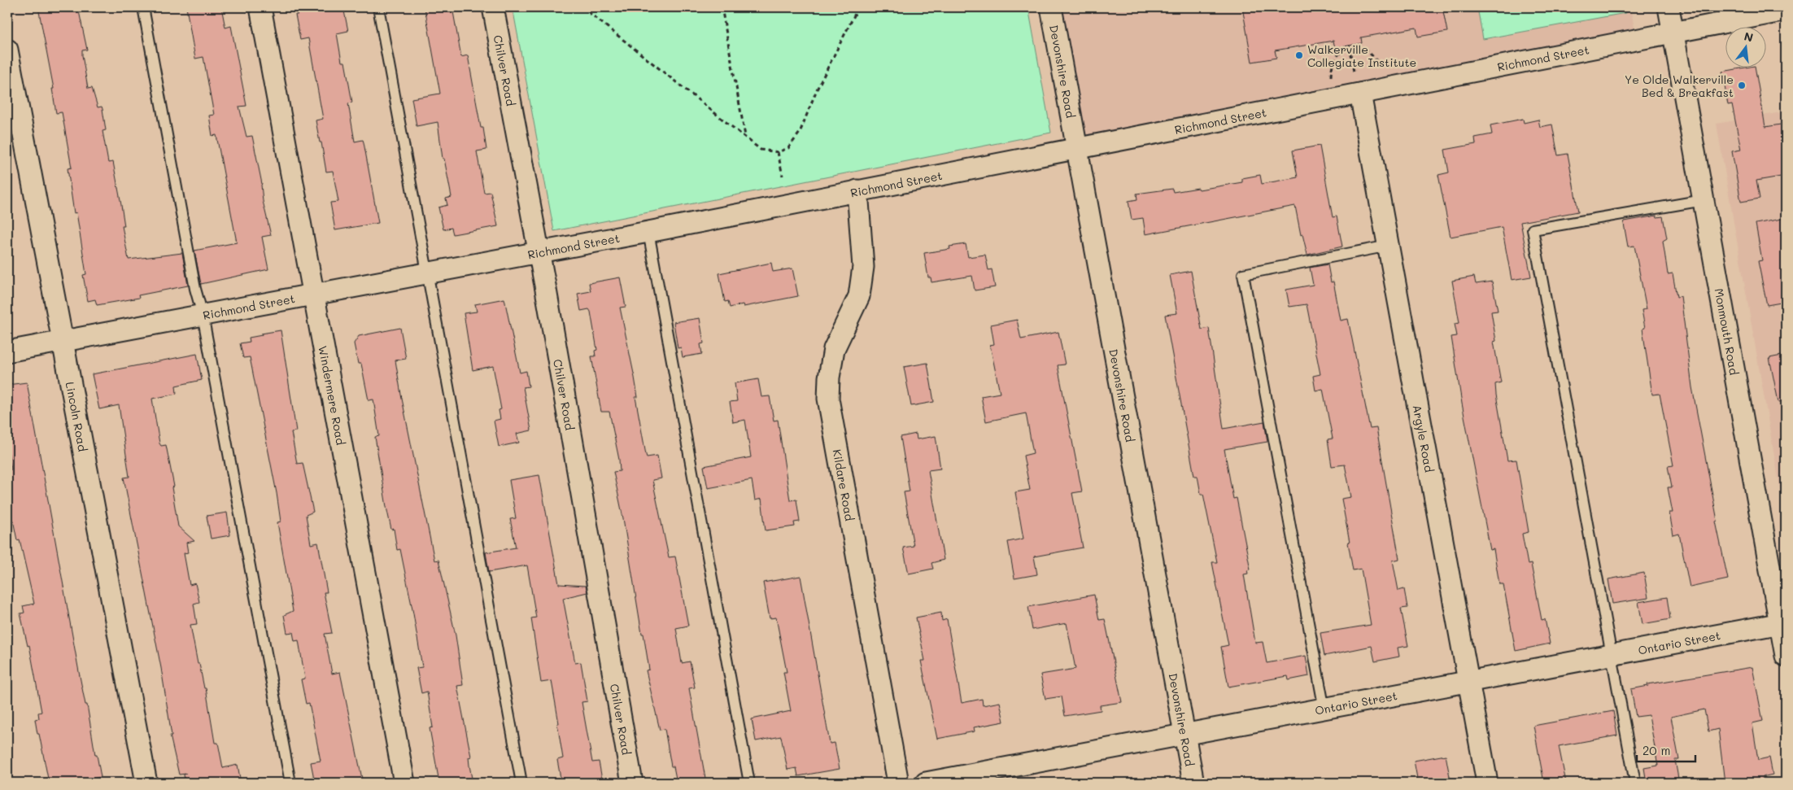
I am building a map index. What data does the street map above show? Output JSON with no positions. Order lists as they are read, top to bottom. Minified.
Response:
{"streets":{"street":["Richmond Street","Chilver Road","Devonshire Road","Monmouth Road","Windermere Road","Lincoln Road","Argyle Road","Kildare Road","Ontario Street"]},"crossings":[["Richmond Street","Chilver Road"],["Richmond Street","Devonshire Road"],["Richmond Street","Monmouth Road"],["Richmond Street","Windermere Road"],["Richmond Street","Lincoln Road"],["Richmond Street","Argyle Road"],["Richmond Street","Kildare Road"],["Devonshire Road","Ontario Street"],["Monmouth Road","Ontario Street"],["Argyle Road","Ontario Street"]],"places":["Walkerville Collegiate Institute","Ye Olde Walkerville Bed & Breakfast"],"scale_bar":"20 m","north":"top"}
